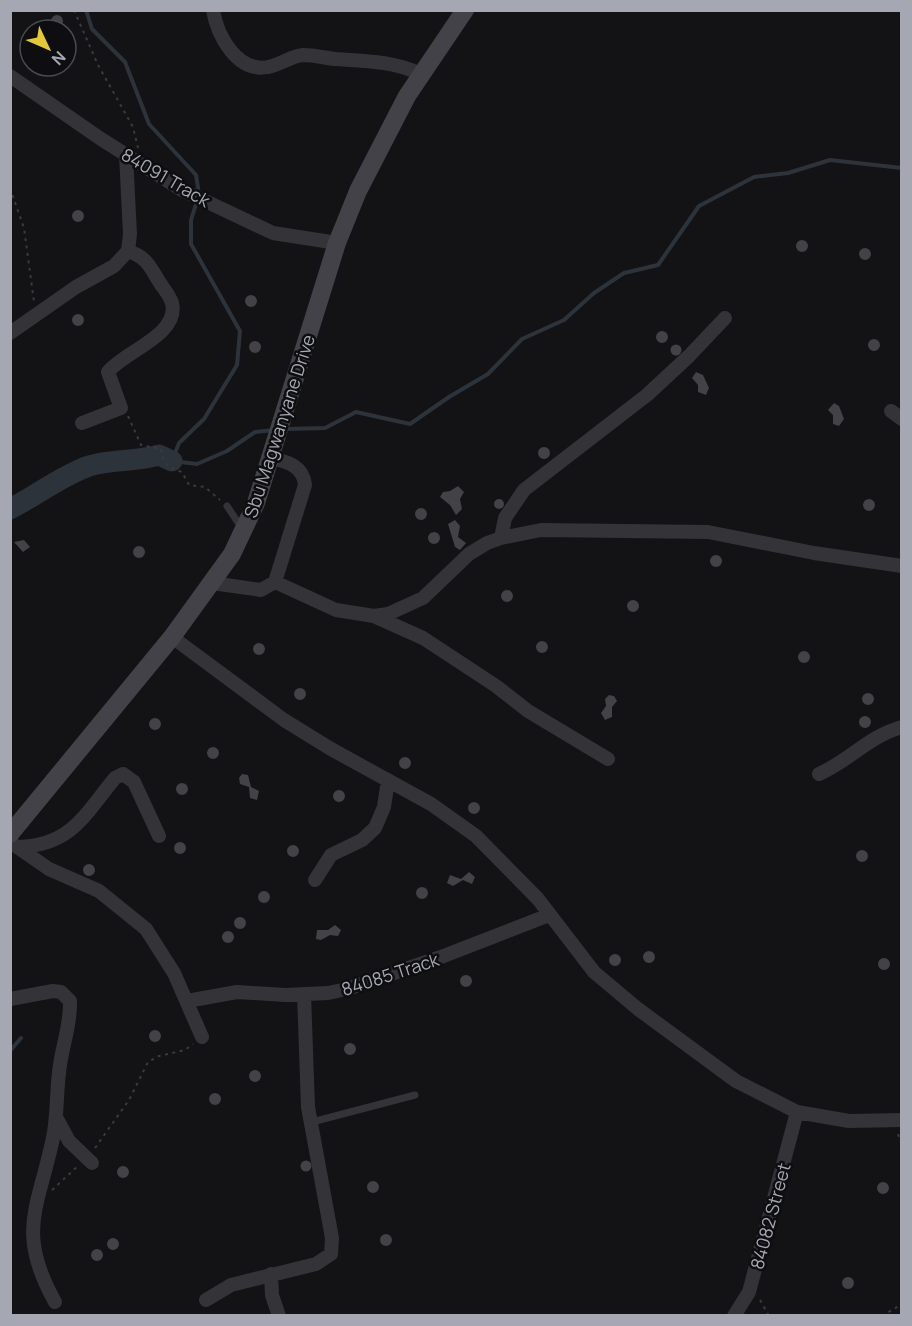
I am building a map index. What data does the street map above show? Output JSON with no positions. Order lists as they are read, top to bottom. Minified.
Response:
{"streets":{"main road":["Sbu Magwanyane Drive"],"street":["84091 Track","84085 Track","84082 Street"]},"crossings":[["84091 Track","Sbu Magwanyane Drive"]],"north":"bottom right"}
